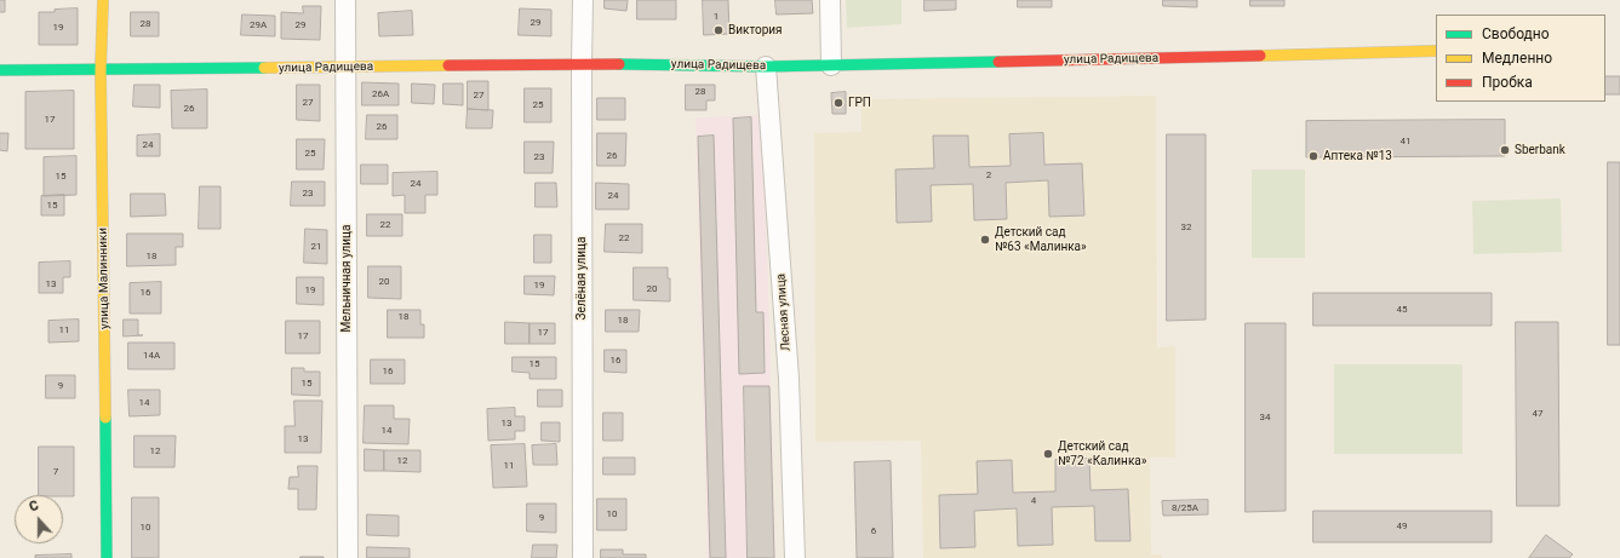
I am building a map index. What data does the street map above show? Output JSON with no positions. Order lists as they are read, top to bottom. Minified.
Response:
{"streets":{"street":["улица Радищева","улица Малинники","Мельничная улица","Зелёная улица","Лесная улица"]},"crossings":[["улица Радищева","улица Малинники"],["улица Радищева","Мельничная улица"],["улица Радищева","Зелёная улица"],["улица Радищева","Лесная улица"]],"places":["Виктория","ГРП","Sberbank","Аптека №13","Детский сад №63 «Малинка»","Детский сад №72 «Калинка»"],"house_numbers":["1","29","28","29А","29","19","28","26А","27","27","25","26","17","26","41","24","25","26","23","2","15","24","23","24","15","22","32","22","21","18","20","13","19","20","19","16","45","18","18","11","17","17","14А","16","15","16","15","9","14","47","34","13","14","13","12","12","11","7","4","8/25А","10","9","49","10","6"],"legend":["Свободно","Медленно","Пробка"],"north":"top"}
